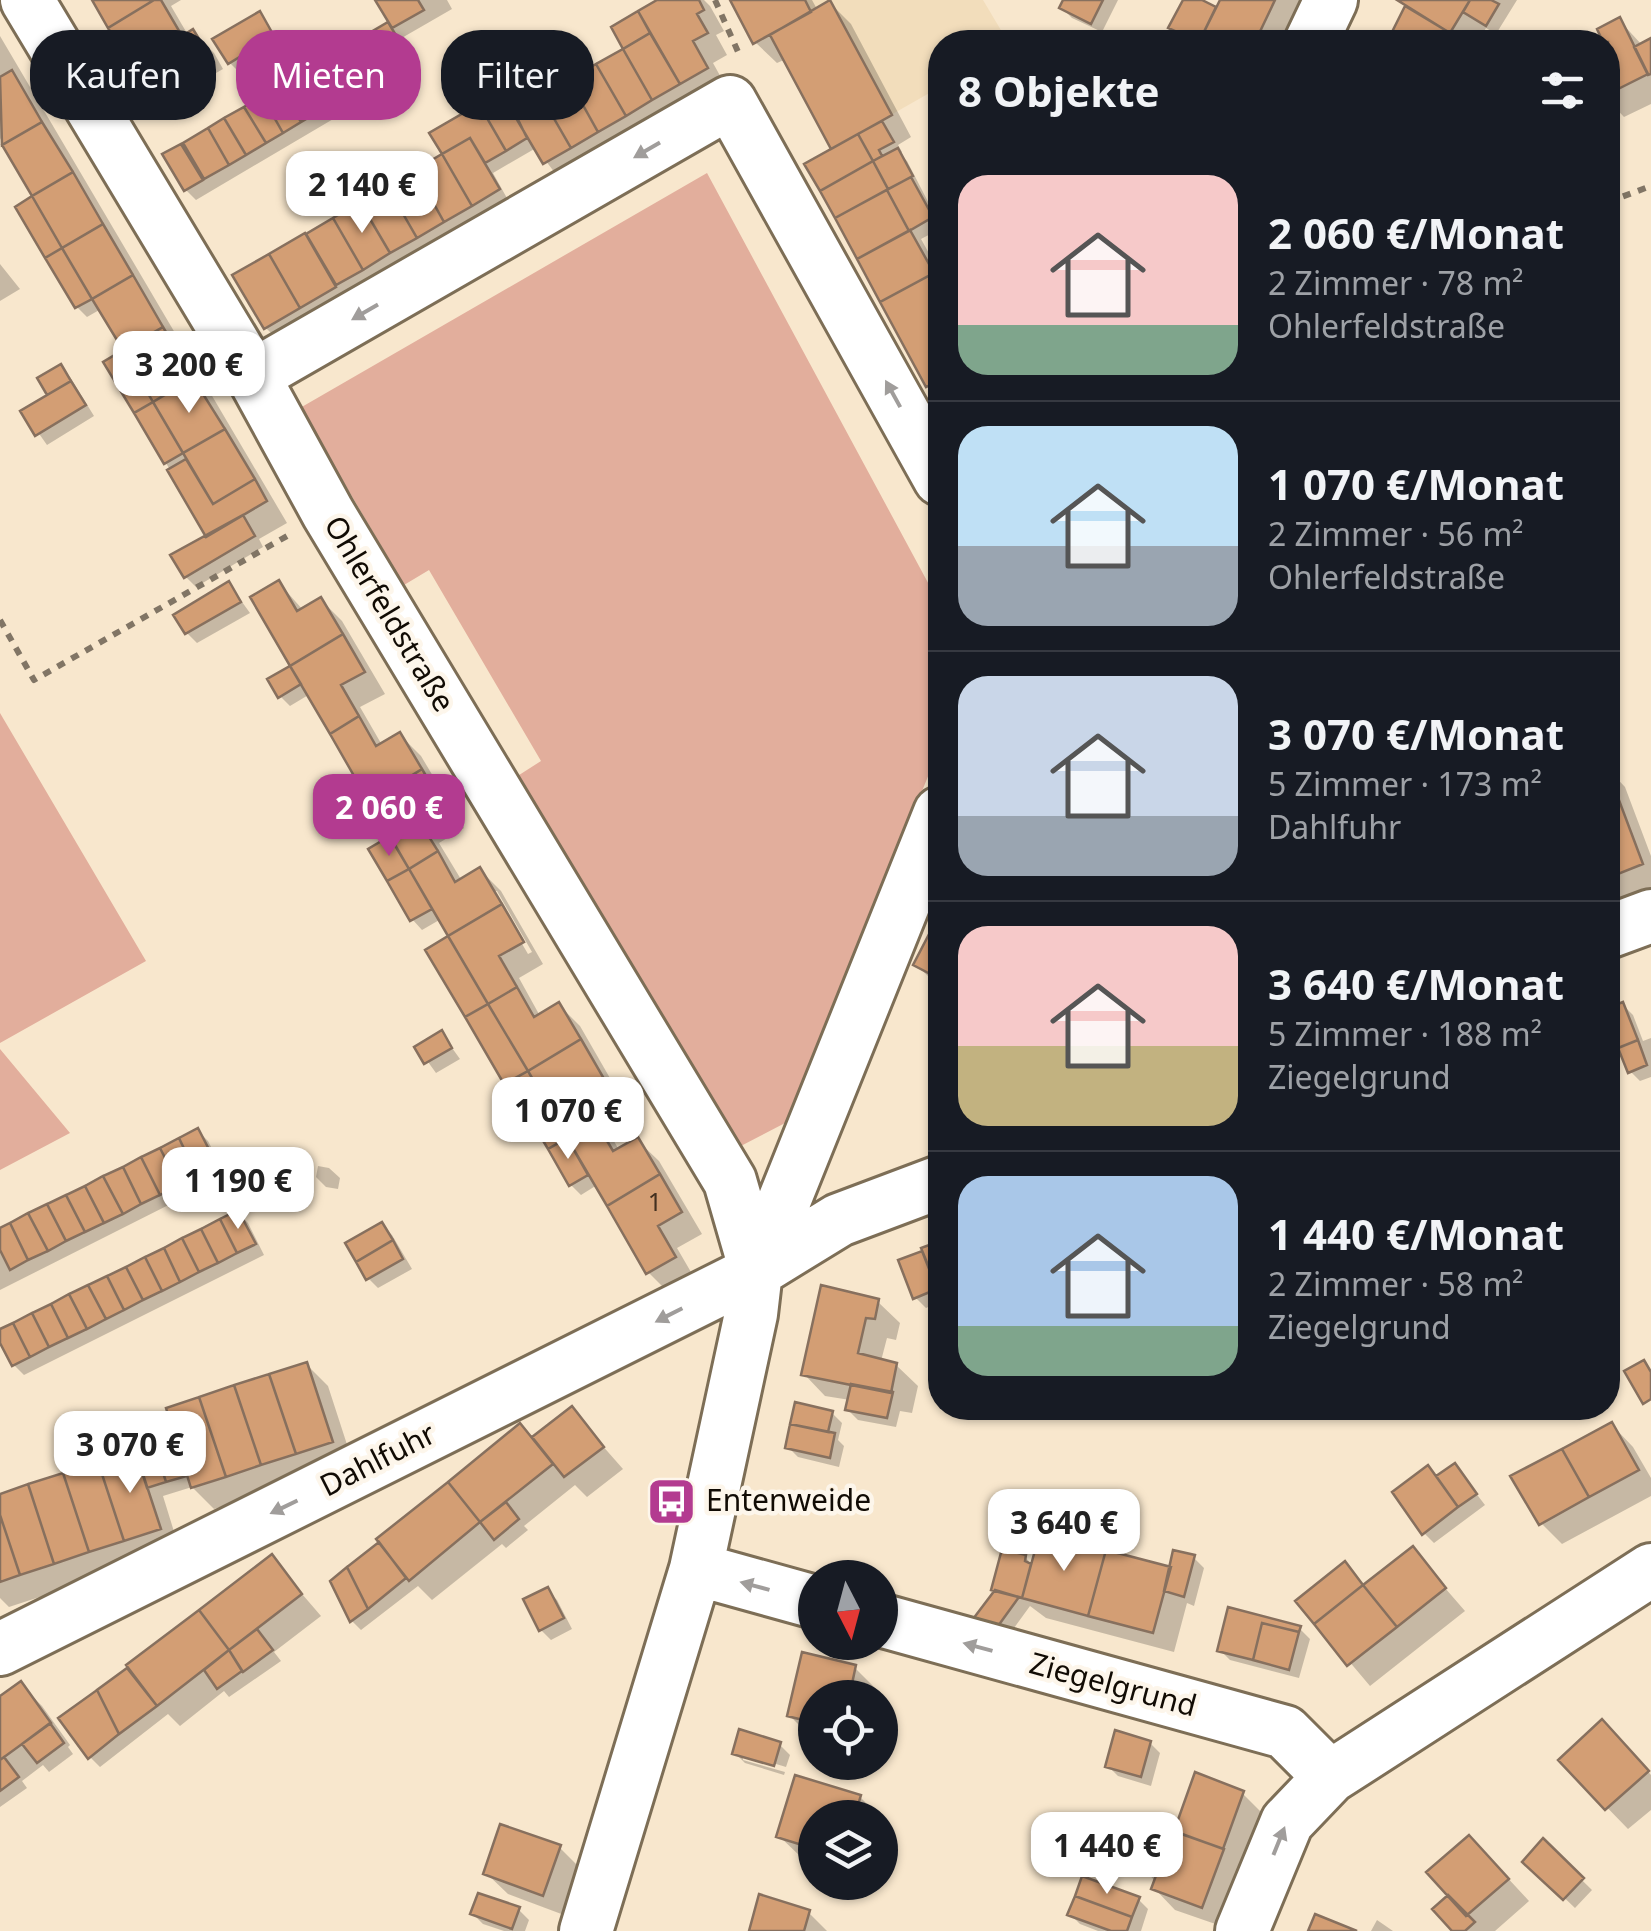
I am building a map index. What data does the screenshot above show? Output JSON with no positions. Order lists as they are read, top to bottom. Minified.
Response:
{"streets":{"street":["Ohlerfeldstraße","Dahlfuhr","Ziegelgrund"]},"crossings":[["Ohlerfeldstraße","Dahlfuhr"]],"one_way":["Dahlfuhr","Ziegelgrund"],"places":{"bus stop":["Entenweide"]},"house_numbers":["1"],"north":"bottom","page":{"chip":["Kaufen","Mieten","Filter"],"heading":"8 Objekte","list":[{"name":"2 060 €/Monat","note":"2 Zimmer · 78 m² · Ohlerfeldstraße"},{"name":"1 070 €/Monat","note":"2 Zimmer · 56 m² · Ohlerfeldstraße"},{"name":"3 070 €/Monat","note":"5 Zimmer · 173 m² · Dahlfuhr"},{"name":"3 640 €/Monat","note":"5 Zimmer · 188 m² · Ziegelgrund"},{"name":"1 440 €/Monat","note":"2 Zimmer · 58 m² · Ziegelgrund"}],"price":["2 140 €","3 200 €","2 060 €","1 070 €","1 190 €","3 070 €","3 640 €","1 440 €"]}}
